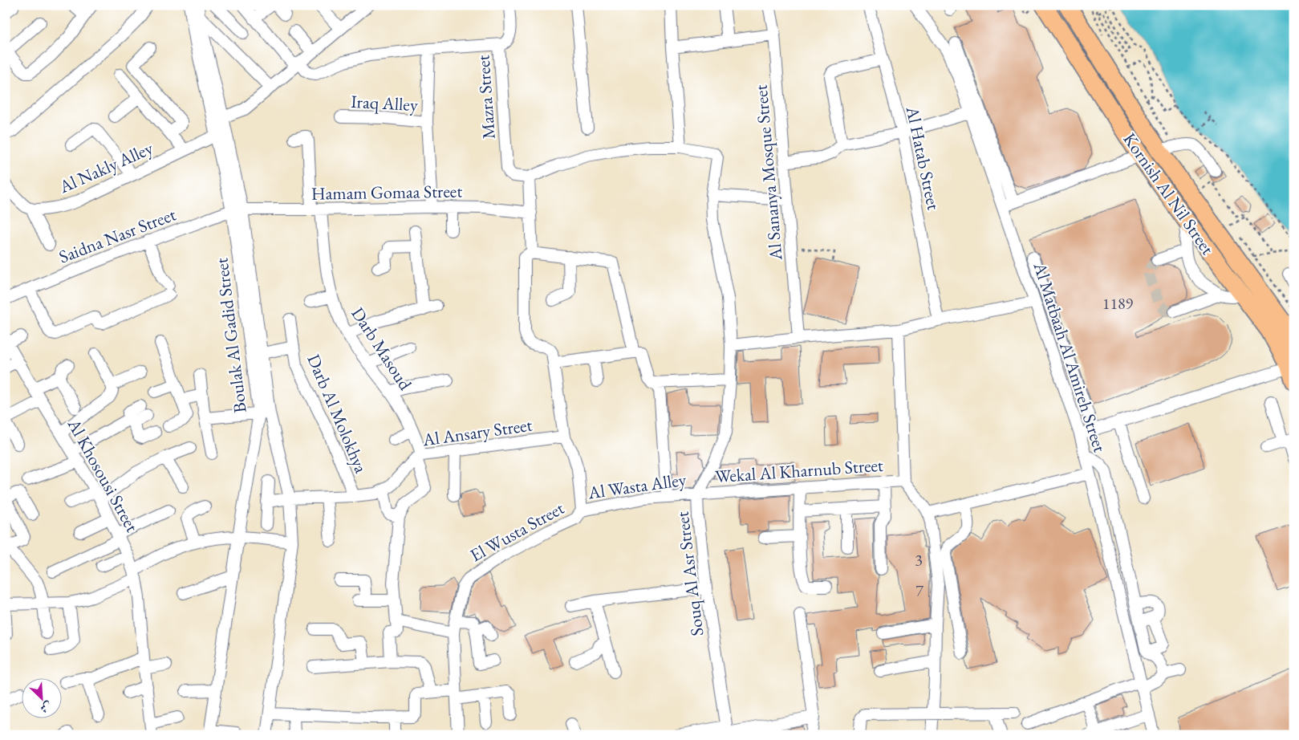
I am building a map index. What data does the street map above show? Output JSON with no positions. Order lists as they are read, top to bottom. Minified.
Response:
{"streets":{"highway":["Kornish Al Nil Street"],"street":["Mazra Street","Iraq Alley","Al Hatab Street","Al Nakly Alley","Al Sananya Mosque Street","Hamam Gomaa Street","Saidna Nasr Street","Boulak Al Gadid Street","Darb Masoud","Al Matbaah Al Amireh Street","Darb Al Molokhya","Al Ansary Street","Wekal Al Kharnub Street","Al Khosousi Street","Al Wasta Alley","El Wusta Street","Souq Al Asr Street"]},"crossings":[["Al Nakly Alley","Boulak Al Gadid Street"],["Hamam Gomaa Street","Saidna Nasr Street"],["Hamam Gomaa Street","Boulak Al Gadid Street"],["Hamam Gomaa Street","Darb Masoud"],["Saidna Nasr Street","Boulak Al Gadid Street"],["Darb Masoud","Al Ansary Street"],["Darb Al Molokhya","Al Ansary Street"],["Al Ansary Street","El Wusta Street"],["Wekal Al Kharnub Street","Al Wasta Alley"],["Wekal Al Kharnub Street","Souq Al Asr Street"],["Al Wasta Alley","El Wusta Street"],["Al Wasta Alley","Souq Al Asr Street"]],"house_numbers":["1189","3","7"],"north":"bottom right"}
